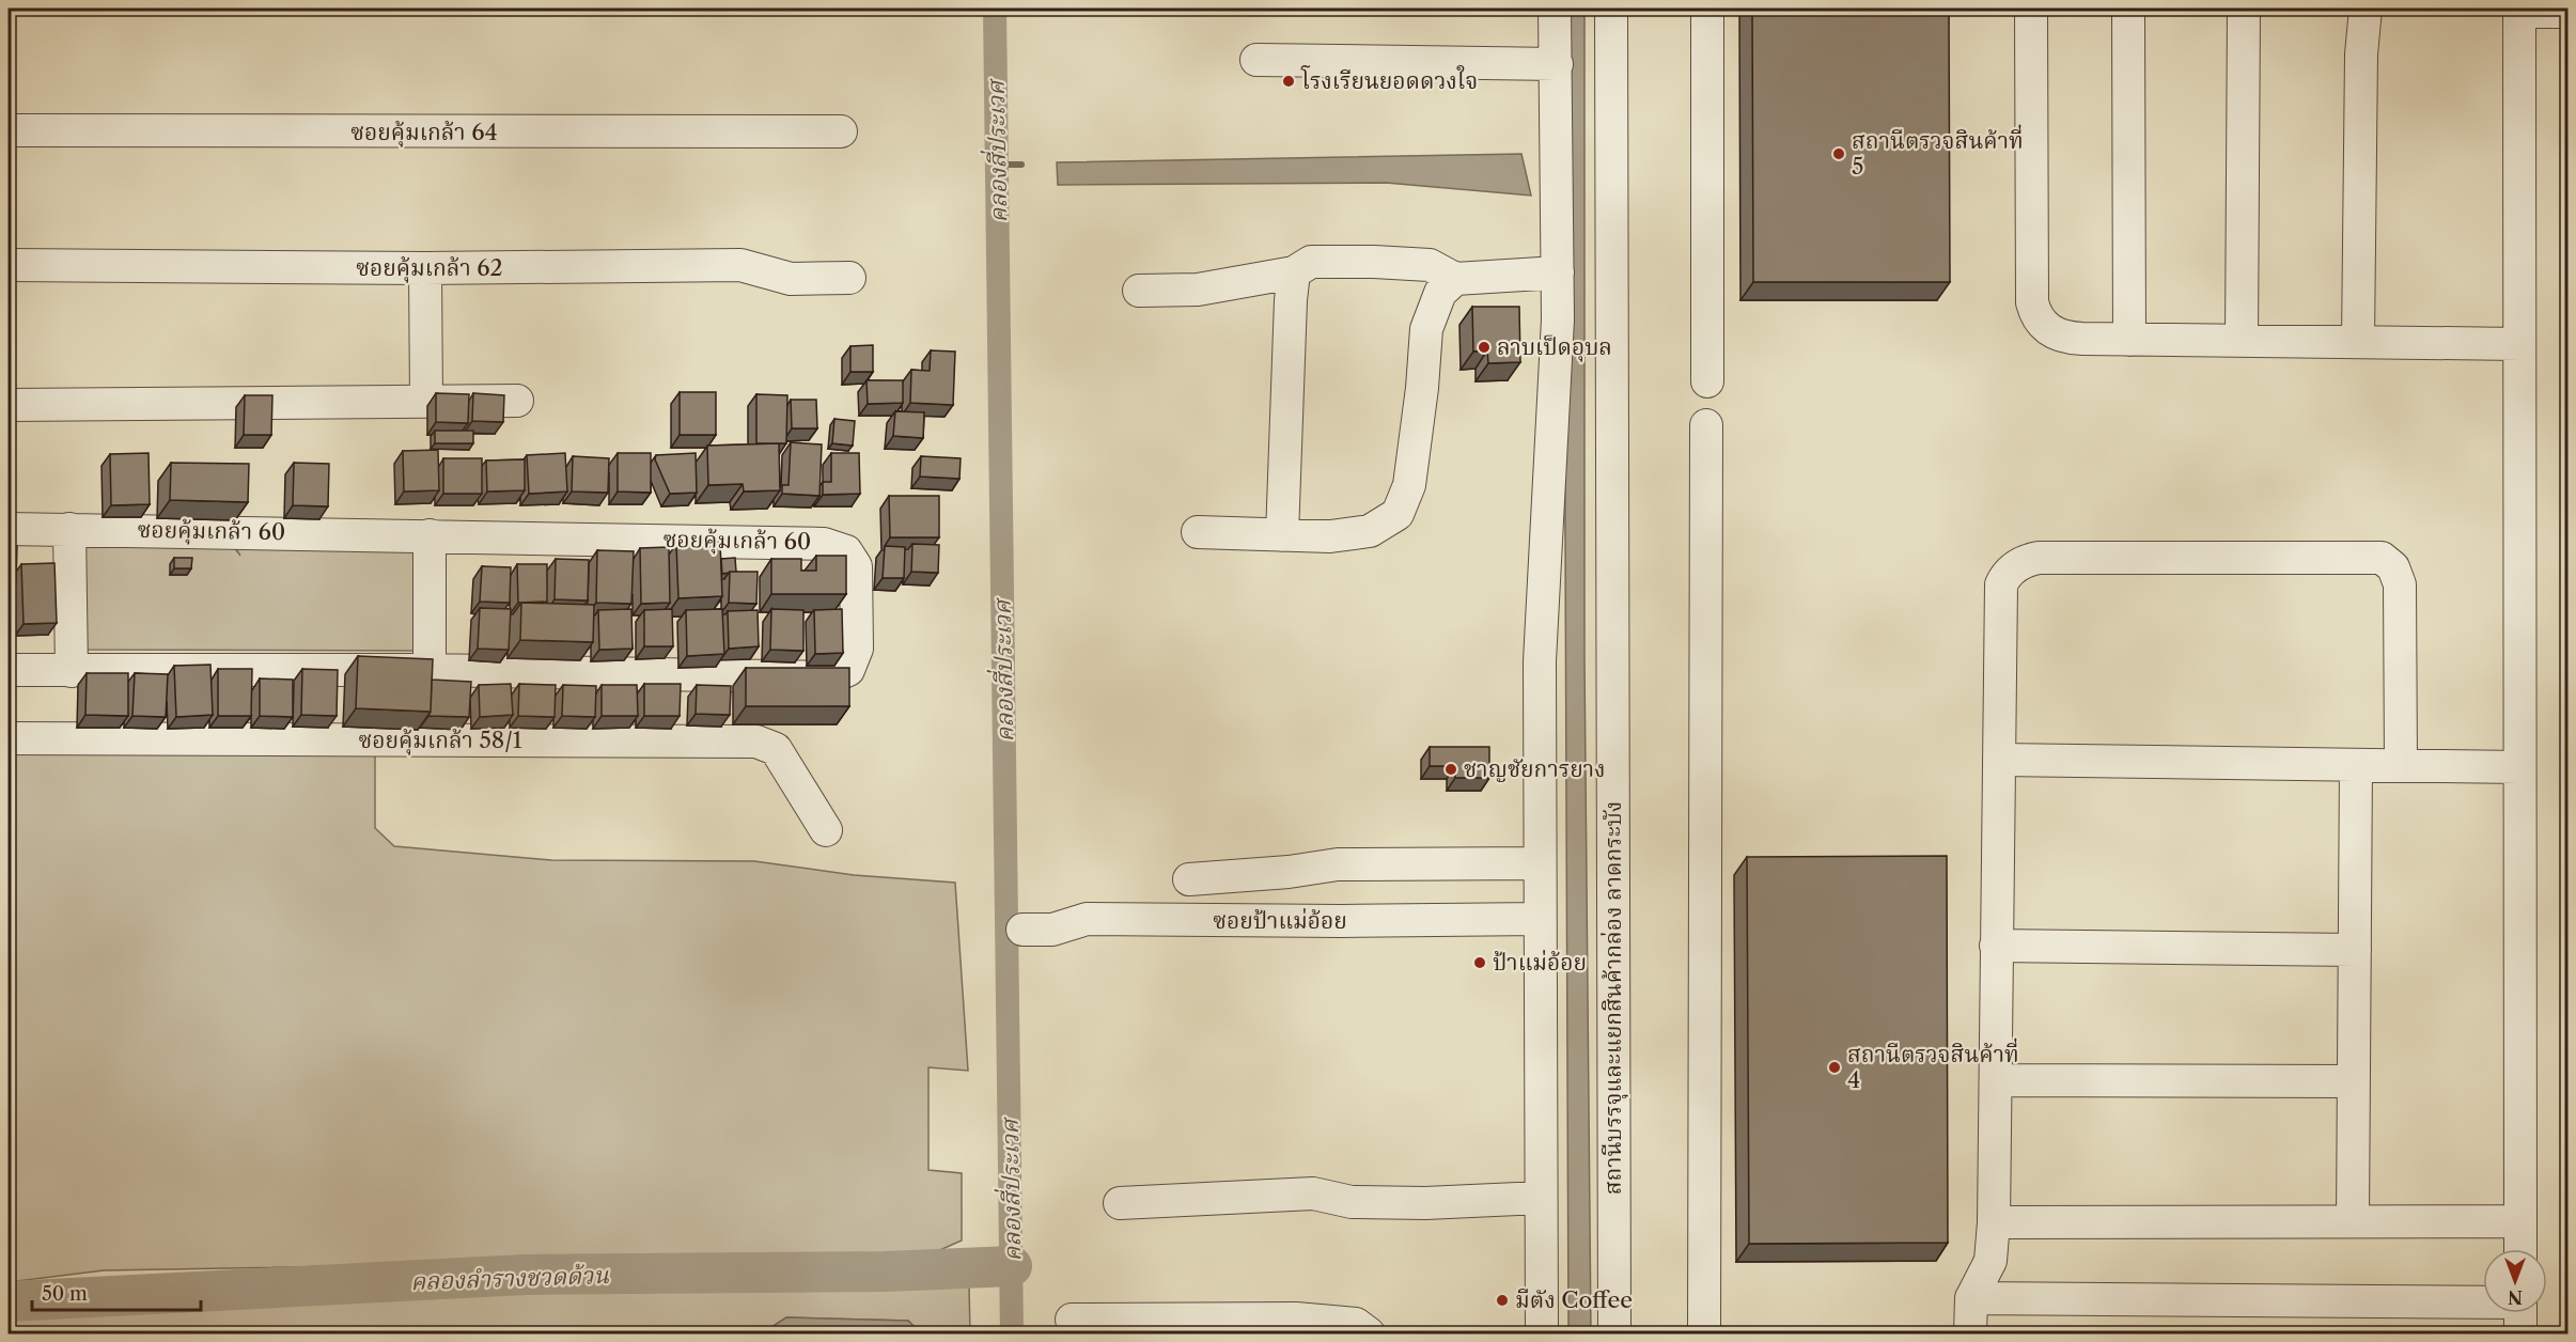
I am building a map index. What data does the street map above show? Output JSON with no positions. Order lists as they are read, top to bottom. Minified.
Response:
{"streets":{"street":["ซอยคุ้มเกล้า 64","ซอยคุ้มเกล้า 62","ซอยคุ้มเกล้า 60","ซอยคุ้มเกล้า 58/1","ซอยป้าแม่อ้อย","สถานีบรรจุและแยกสินค้ากล่อง ลาดกระบัง"]},"water":["คลองสี่ประเวศ","คลองลำรางชวดด้วน"],"places":["โรงเรียนยอดดวงใจ","สถานีตรวจสินค้าที่ 5","ลาบเป็ดอุบล","ชาญชัยการยาง","ป้าแม่อ้อย","สถานีตรวจสินค้าที่ 4","มีตัง Coffee"],"scale_bar":"50 m","north":"bottom"}
